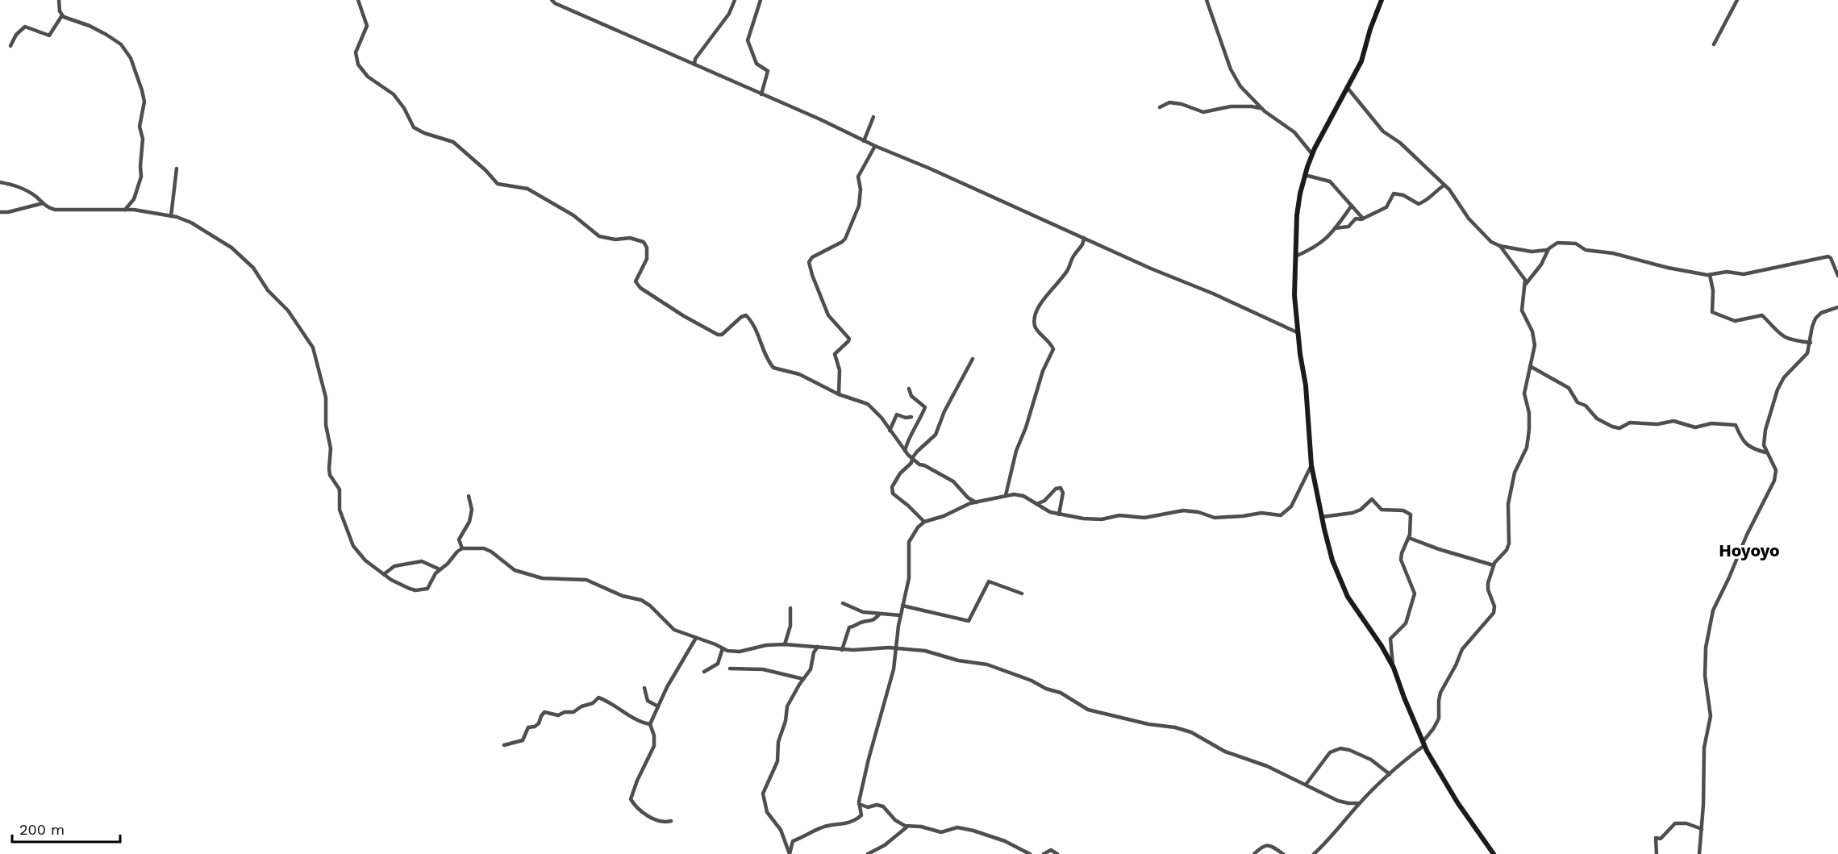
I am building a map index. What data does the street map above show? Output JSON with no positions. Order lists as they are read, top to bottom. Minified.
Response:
{"districts":["Hoyoyo"],"scale_bar":"200 m"}
